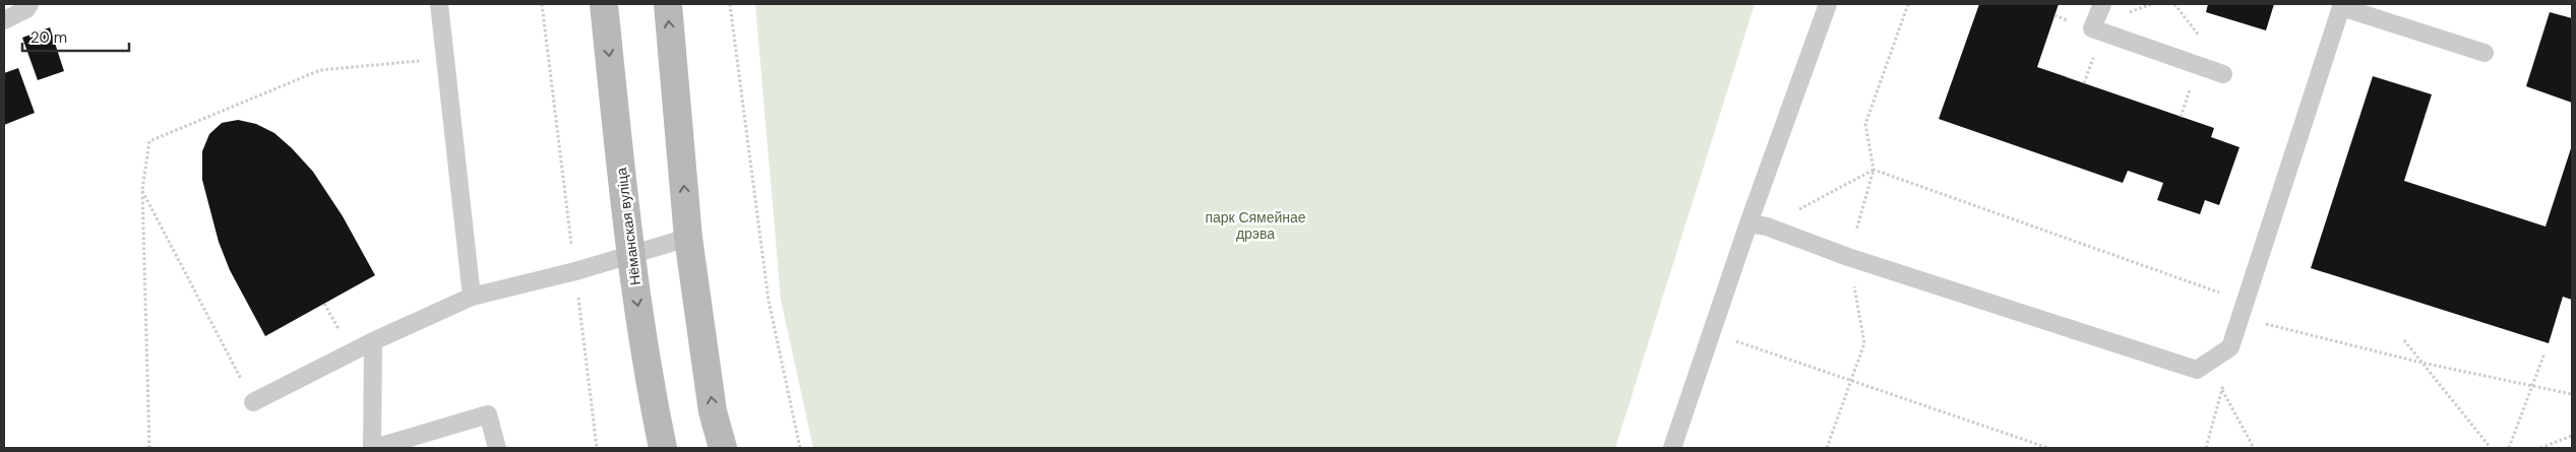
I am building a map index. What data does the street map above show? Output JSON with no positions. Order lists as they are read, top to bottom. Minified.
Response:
{"streets":{"main road":["Нёманская вуліца"]},"parks":["парк Сямейнае дрэва"],"scale_bar":"20 m"}
